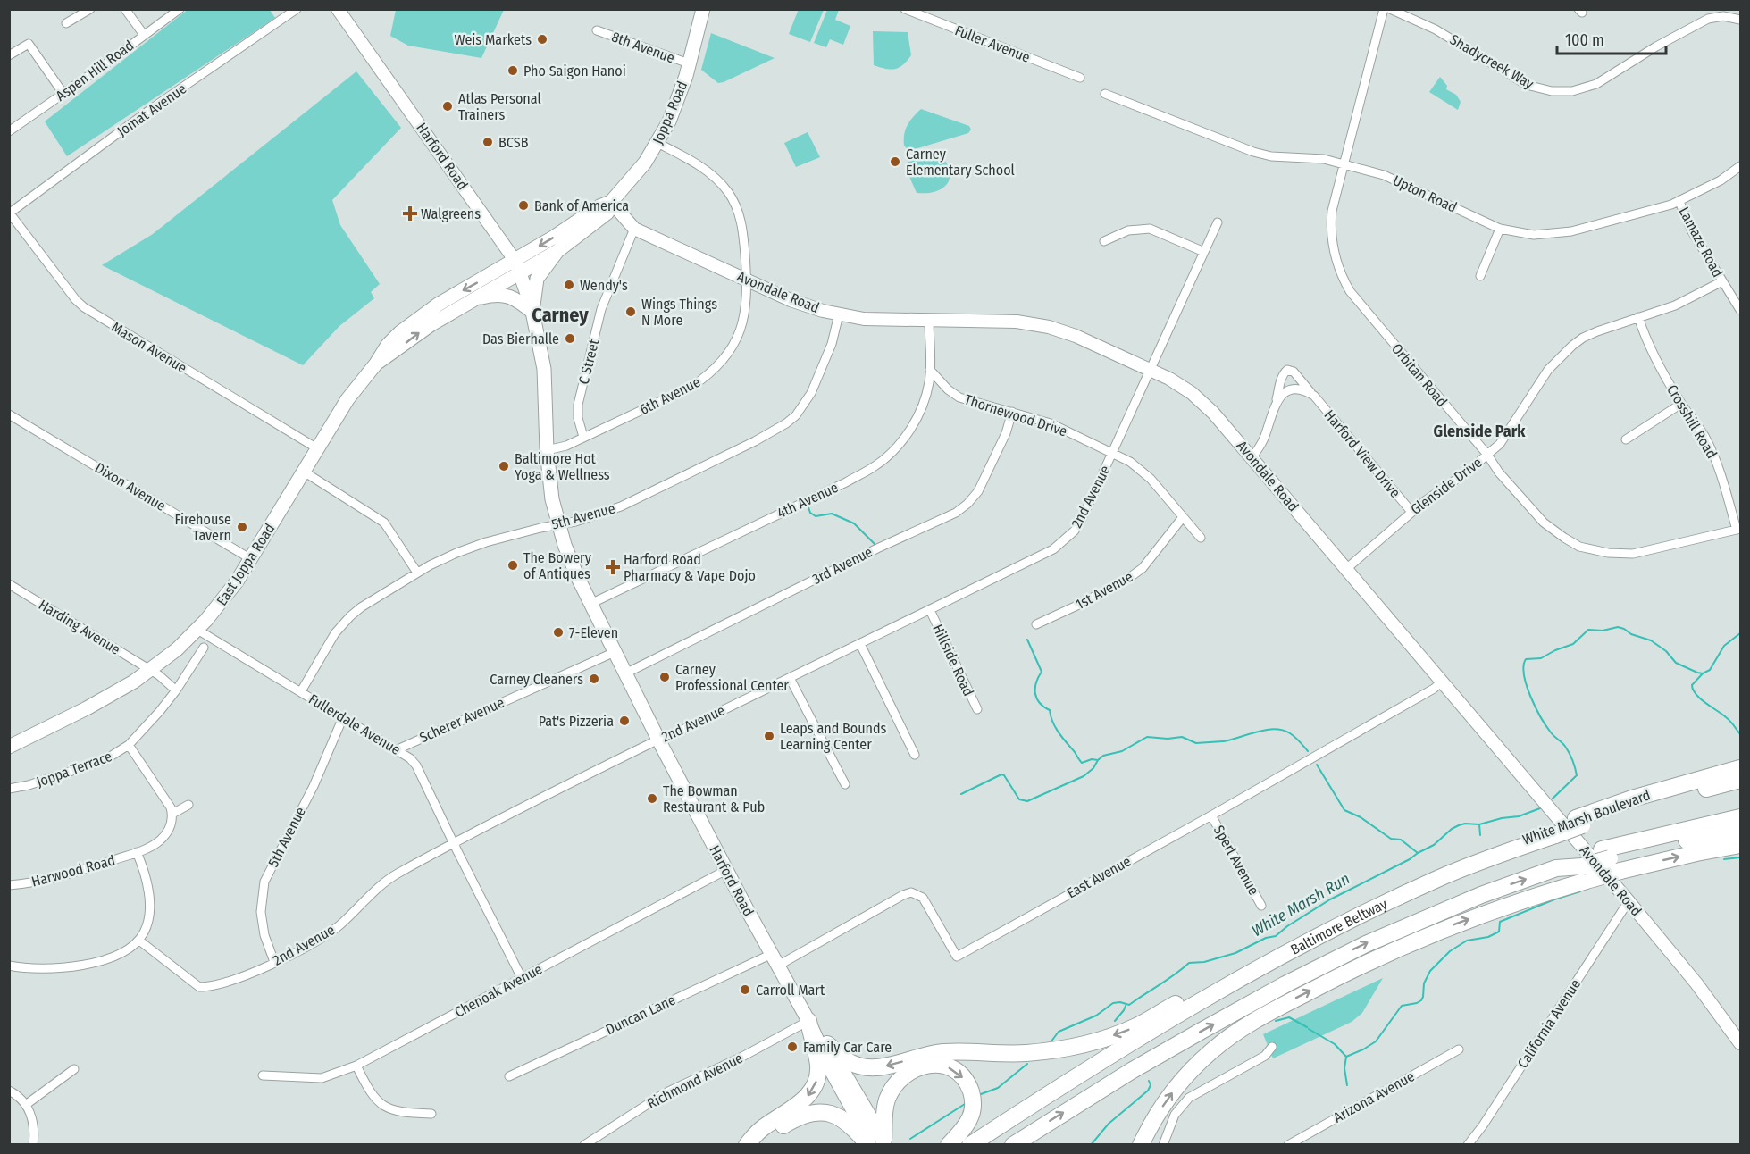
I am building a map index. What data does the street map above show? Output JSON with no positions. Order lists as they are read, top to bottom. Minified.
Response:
{"streets":{"highway":["White Marsh Boulevard","Baltimore Beltway"],"main road":["Joppa Road","Harford Road","East Joppa Road"],"street":["Fuller Avenue","8th Avenue","Shadycreek Way","Aspen Hill Road","Jomat Avenue","Upton Road","Lamaze Road","Avondale Road","Mason Avenue","C Street","Orbitan Road","6th Avenue","Thornewood Drive","Crosshill Road","Harford View Drive","Glenside Drive","Dixon Avenue","2nd Avenue","4th Avenue","5th Avenue","3rd Avenue","1st Avenue","Harding Avenue","Hillside Road","Scherer Avenue","Fullerdale Avenue","Joppa Terrace","Sperl Avenue","Harwood Road","East Avenue","Chenoak Avenue","Duncan Lane","California Avenue","Richmond Avenue","Arizona Avenue"]},"crossings":[["8th Avenue","Joppa Road"],["Jomat Avenue","Mason Avenue"],["Joppa Road","Harford Road"],["Joppa Road","Avondale Road"],["Joppa Road","6th Avenue"],["Joppa Road","East Joppa Road"],["Harford Road","6th Avenue"],["Harford Road","2nd Avenue"],["Harford Road","4th Avenue"],["Harford Road","5th Avenue"],["Harford Road","East Joppa Road"],["Harford Road","3rd Avenue"],["Harford Road","Scherer Avenue"],["Harford Road","East Avenue"],["Harford Road","Chenoak Avenue"],["Harford Road","Duncan Lane"],["Harford Road","Richmond Avenue"],["Upton Road","Lamaze Road"],["Upton Road","Orbitan Road"],["Lamaze Road","Glenside Drive"],["Avondale Road","C Street"],["Avondale Road","6th Avenue"],["Avondale Road","Harford View Drive"],["Avondale Road","Glenside Drive"],["Avondale Road","2nd Avenue"],["Avondale Road","4th Avenue"],["Avondale Road","5th Avenue"],["Avondale Road","East Avenue"],["Avondale Road","California Avenue"],["Mason Avenue","East Joppa Road"],["C Street","6th Avenue"],["Orbitan Road","Crosshill Road"],["Orbitan Road","Glenside Drive"],["Thornewood Drive","2nd Avenue"],["Thornewood Drive","4th Avenue"],["Thornewood Drive","3rd Avenue"],["Thornewood Drive","1st Avenue"],["Crosshill Road","Glenside Drive"],["Harford View Drive","Glenside Drive"],["Dixon Avenue","East Joppa Road"],["2nd Avenue","5th Avenue"],["2nd Avenue","Hillside Road"],["2nd Avenue","Fullerdale Avenue"],["5th Avenue","Fullerdale Avenue"],["East Joppa Road","Harding Avenue"],["East Joppa Road","Fullerdale Avenue"],["Scherer Avenue","Fullerdale Avenue"],["Fullerdale Avenue","Chenoak Avenue"],["White Marsh Boulevard","Baltimore Beltway"],["Sperl Avenue","East Avenue"],["East Avenue","Duncan Lane"]],"districts":["Carney","Glenside Park"],"water":["White Marsh Run"],"places":{"other":["Weis Markets","Pho Saigon Hanoi","Atlas Personal Trainers","BCSB","Carney Elementary School","Bank of America","Wendy's","Wings Things N More","Das Bierhalle","Baltimore Hot Yoga & Wellness","Firehouse Tavern","The Bowery of Antiques","7-Eleven","Carney Professional Center","Carney Cleaners","Pat's Pizzeria","Leaps and Bounds Learning Center","The Bowman Restaurant & Pub","Carroll Mart","Family Car Care"],"health":["Walgreens","Harford Road Pharmacy & Vape Dojo"]},"scale_bar":"100 m"}
